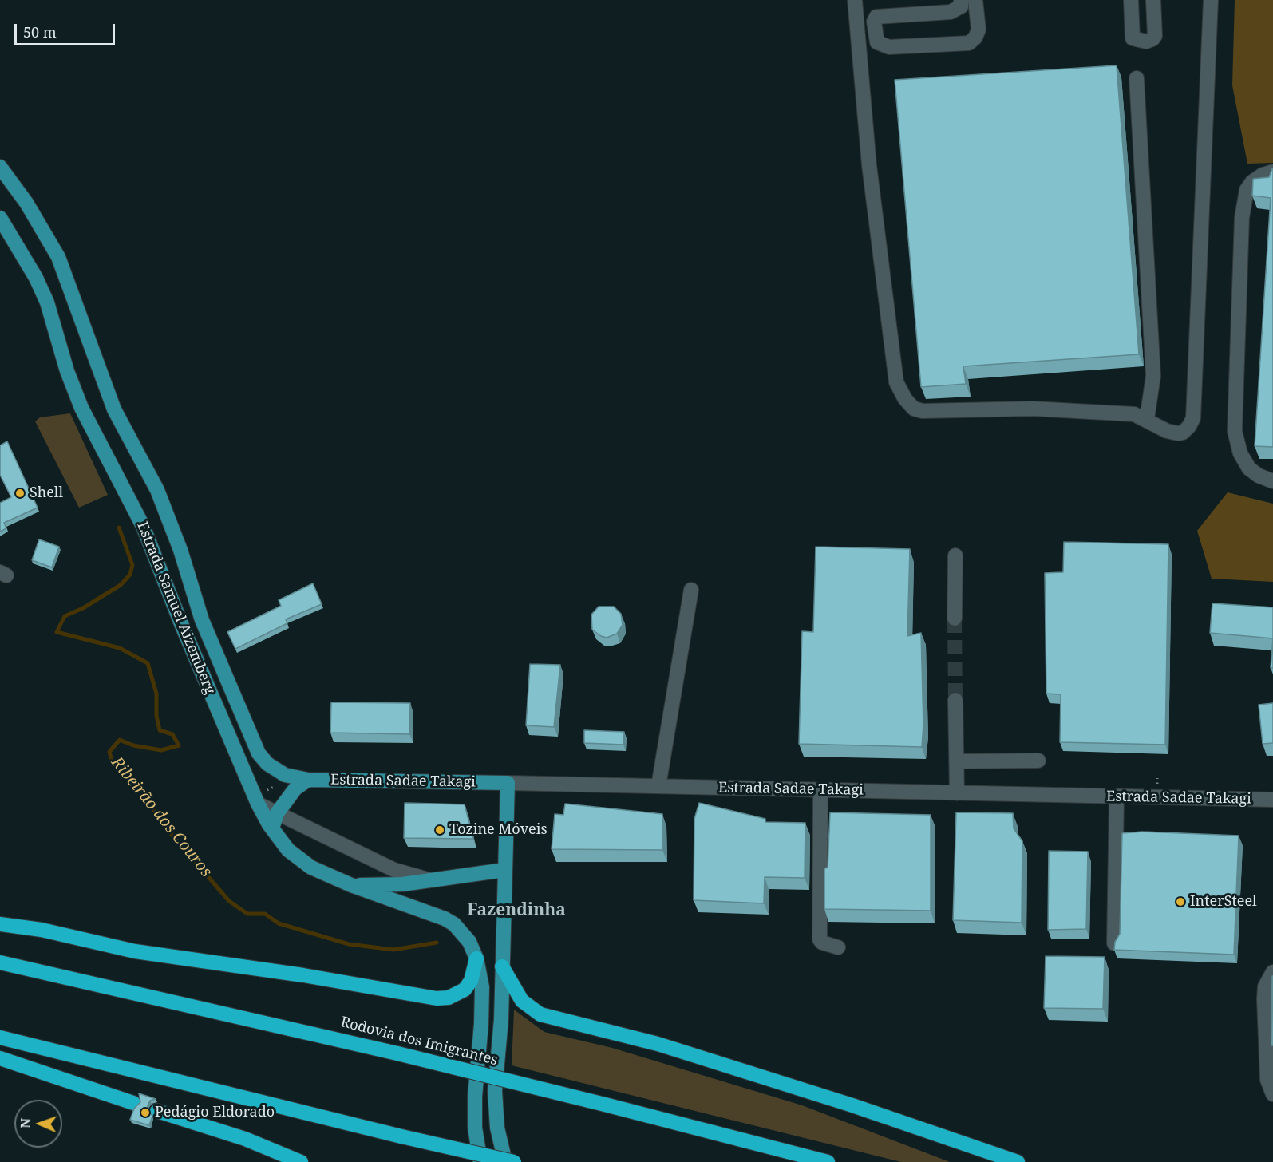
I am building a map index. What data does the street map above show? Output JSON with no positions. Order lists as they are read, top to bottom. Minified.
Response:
{"streets":{"highway":["Rodovia dos Imigrantes"],"main road":["Estrada Samuel Aizemberg","Estrada Sadae Takagi"]},"crossings":[["Estrada Samuel Aizemberg","Estrada Sadae Takagi"]],"districts":["Fazendinha"],"water":["Ribeirão dos Couros"],"places":["Shell","Tozine Móveis","InterSteel","Pedágio Eldorado"],"scale_bar":"50 m","north":"left"}
